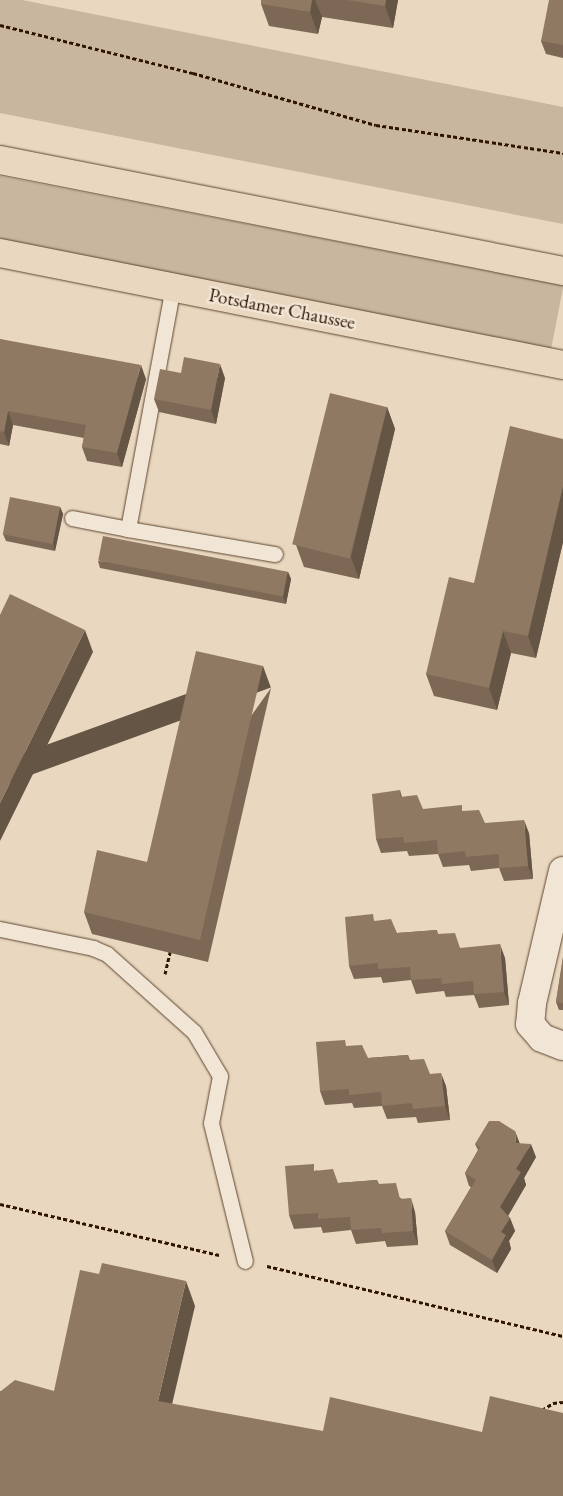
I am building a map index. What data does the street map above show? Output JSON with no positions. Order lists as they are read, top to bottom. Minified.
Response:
{"streets":{"main road":["Potsdamer Chaussee"]}}
